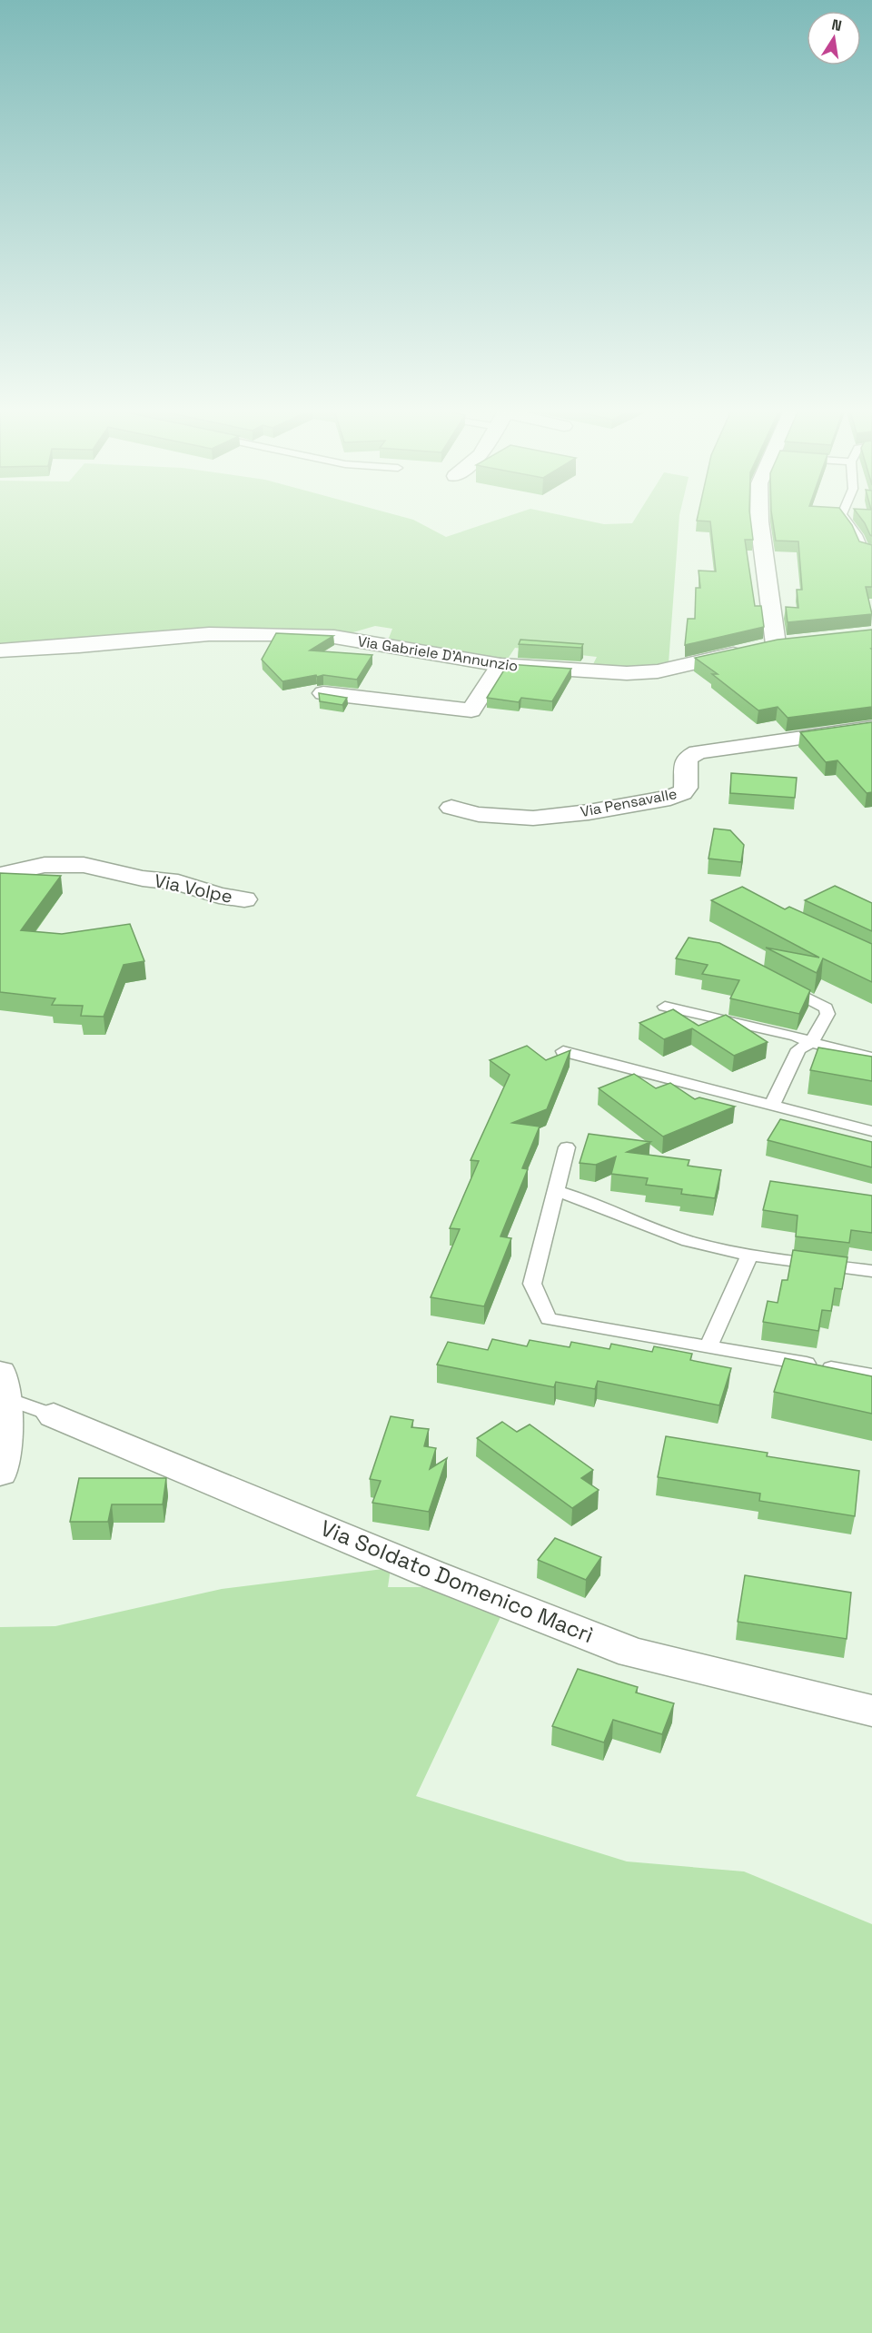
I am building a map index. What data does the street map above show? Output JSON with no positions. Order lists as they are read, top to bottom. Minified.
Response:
{"streets":{"street":["Via Gabriele D'Annunzio","Via Pensavalle","Via Volpe","Via Soldato Domenico Macrì"]},"north":"top"}
